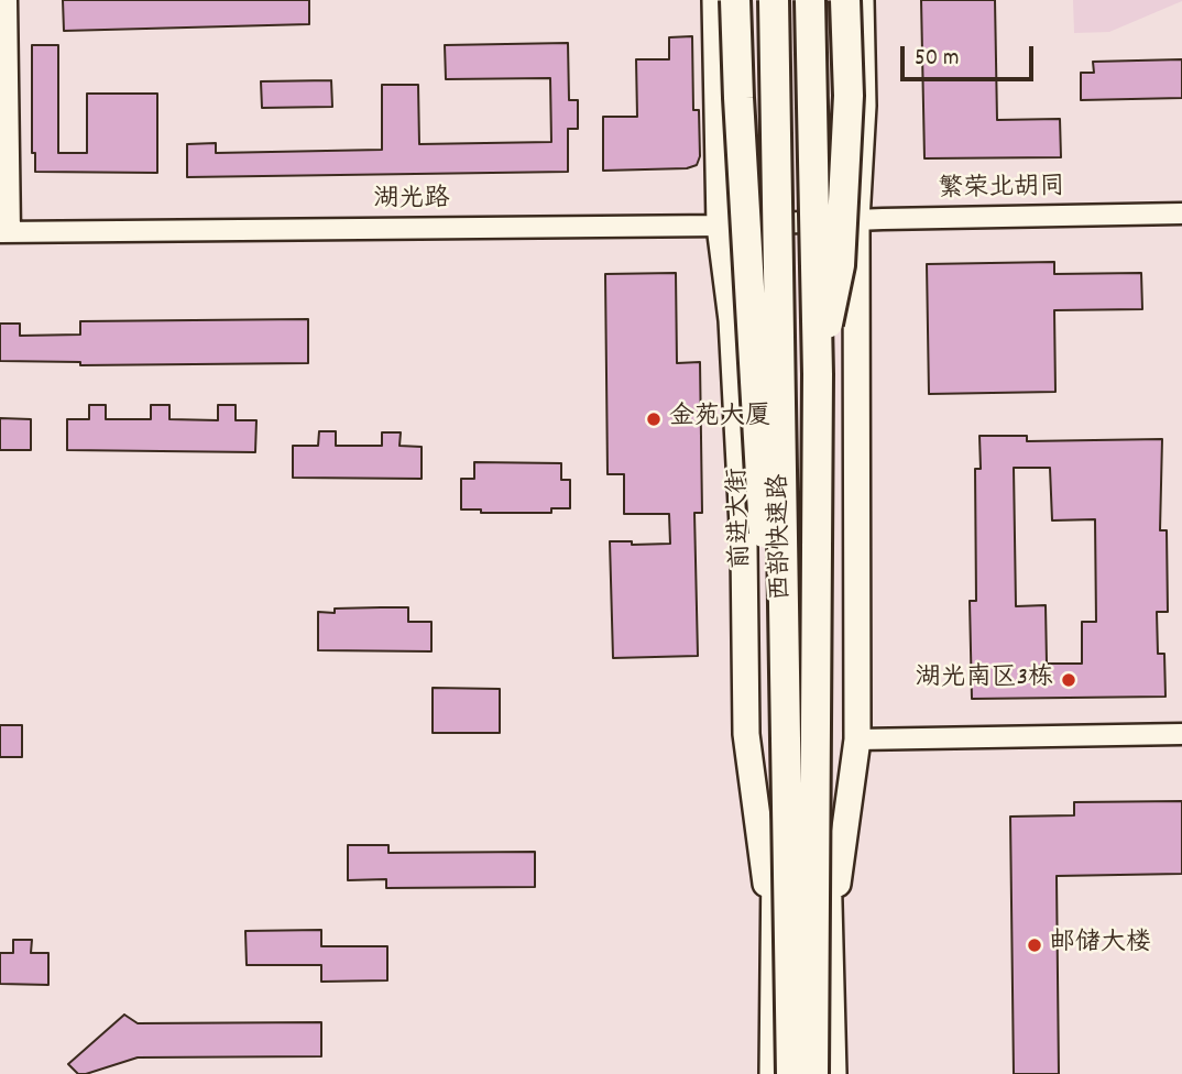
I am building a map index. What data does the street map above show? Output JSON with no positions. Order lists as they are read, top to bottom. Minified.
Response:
{"streets":{"highway":["西部快速路"],"main road":["前进大街"],"street":["繁荣北胡同","湖光路"]},"crossings":[["繁荣北胡同","湖光路"],["湖光路","前进大街"]],"places":["金苑大厦","湖光南区3栋","邮储大楼"],"scale_bar":"50 m"}
